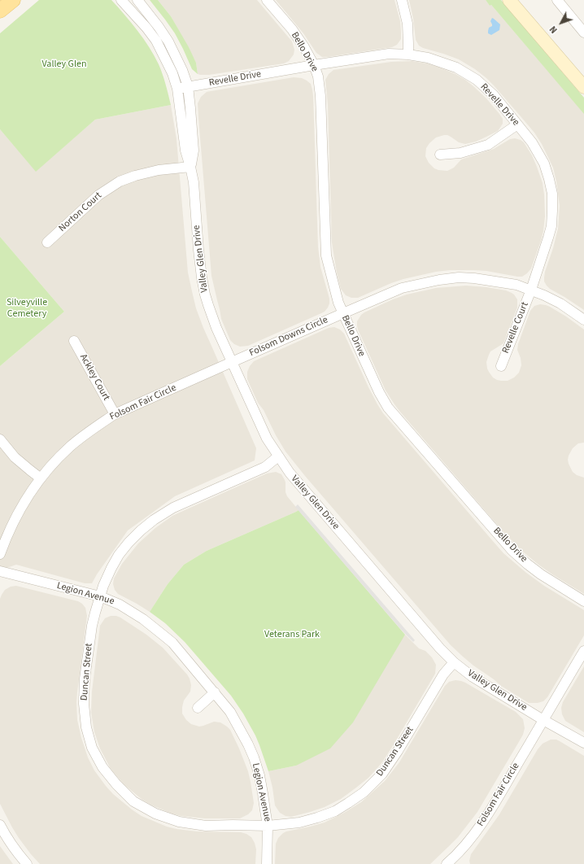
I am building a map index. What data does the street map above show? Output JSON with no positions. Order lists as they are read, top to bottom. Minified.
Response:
{"streets":{"street":["Bello Drive","Revelle Drive","Norton Court","Valley Glen Drive","Revelle Court","Folsom Downs Circle","Ackley Court","Folsom Fair Circle","Legion Avenue","Duncan Street"]},"crossings":[["Bello Drive","Revelle Drive"],["Bello Drive","Folsom Downs Circle"],["Revelle Drive","Valley Glen Drive"],["Revelle Drive","Revelle Court"],["Revelle Drive","Folsom Downs Circle"],["Norton Court","Valley Glen Drive"],["Valley Glen Drive","Folsom Downs Circle"],["Valley Glen Drive","Folsom Fair Circle"],["Valley Glen Drive","Duncan Street"],["Revelle Court","Folsom Downs Circle"],["Folsom Downs Circle","Folsom Fair Circle"],["Ackley Court","Folsom Fair Circle"],["Legion Avenue","Duncan Street"]],"parks":["Valley Glen","Silveyville Cemetery","Veterans Park"],"north":"bottom left"}
